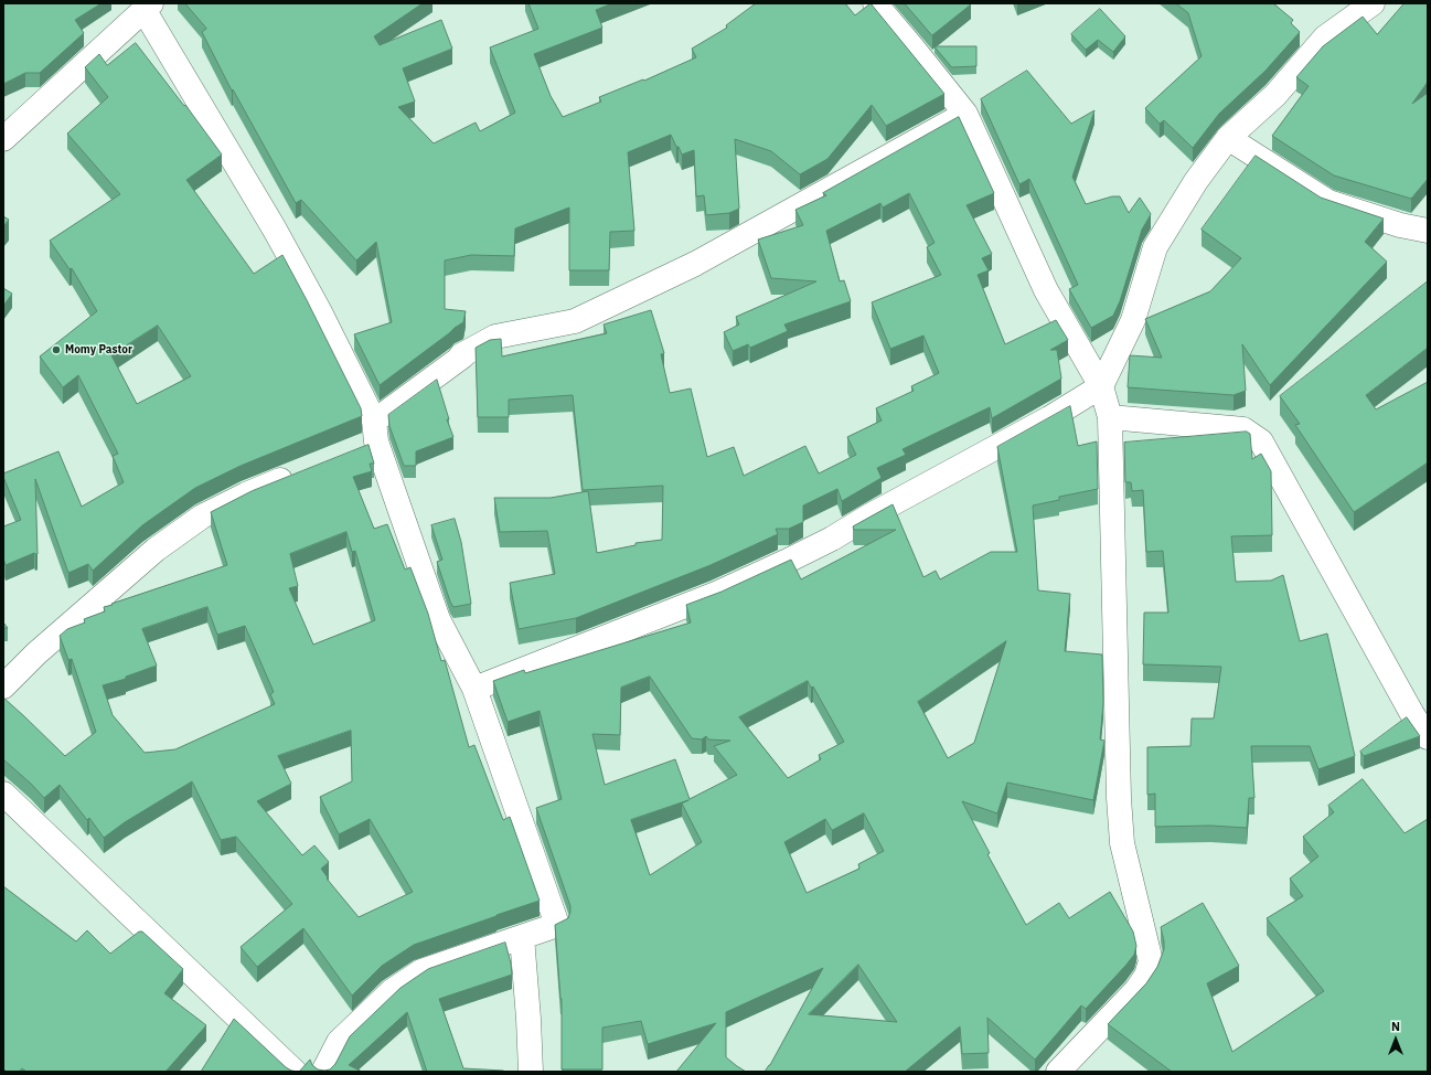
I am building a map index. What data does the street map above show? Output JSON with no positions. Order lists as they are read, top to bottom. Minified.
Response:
{"places":["Momy Pastor"],"north":"top"}
